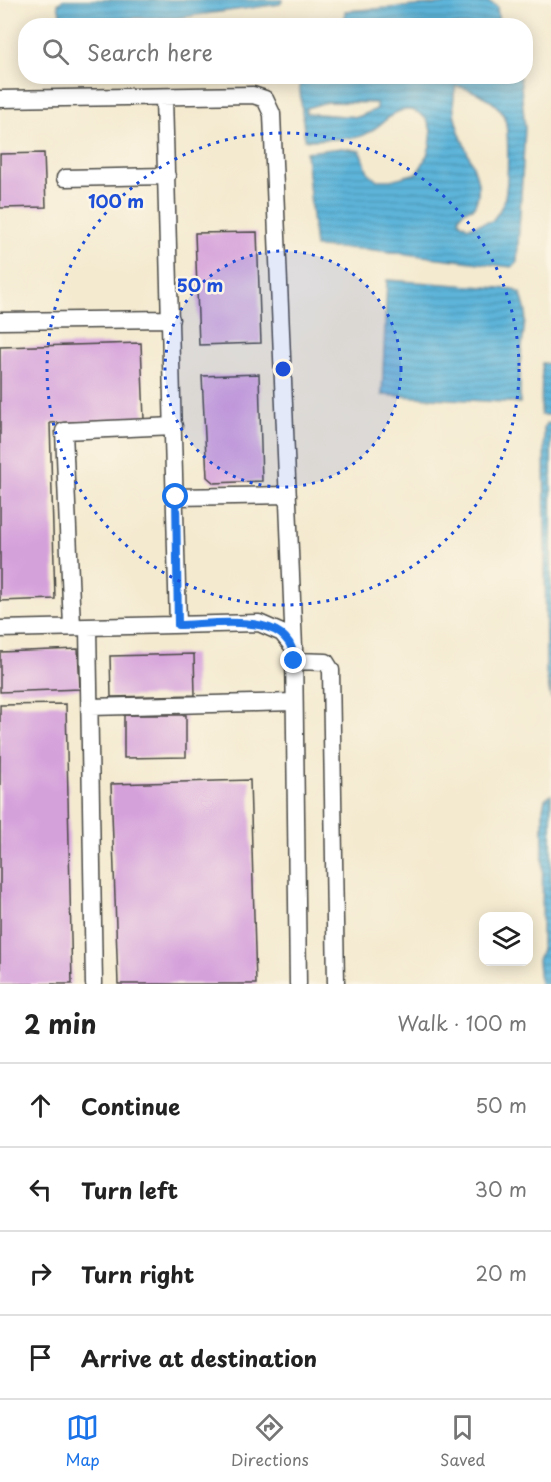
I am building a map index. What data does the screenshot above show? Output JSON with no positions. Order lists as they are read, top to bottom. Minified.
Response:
{"page":{"search":"Search here","heading":["2 min","Walk · 100 m"],"list":[["Continue","50 m"],["Turn left","30 m"],["Turn right","20 m"],"Arrive at destination"],"nav":["Map","Directions","Saved"]},"rings":["100 m","50 m"]}
